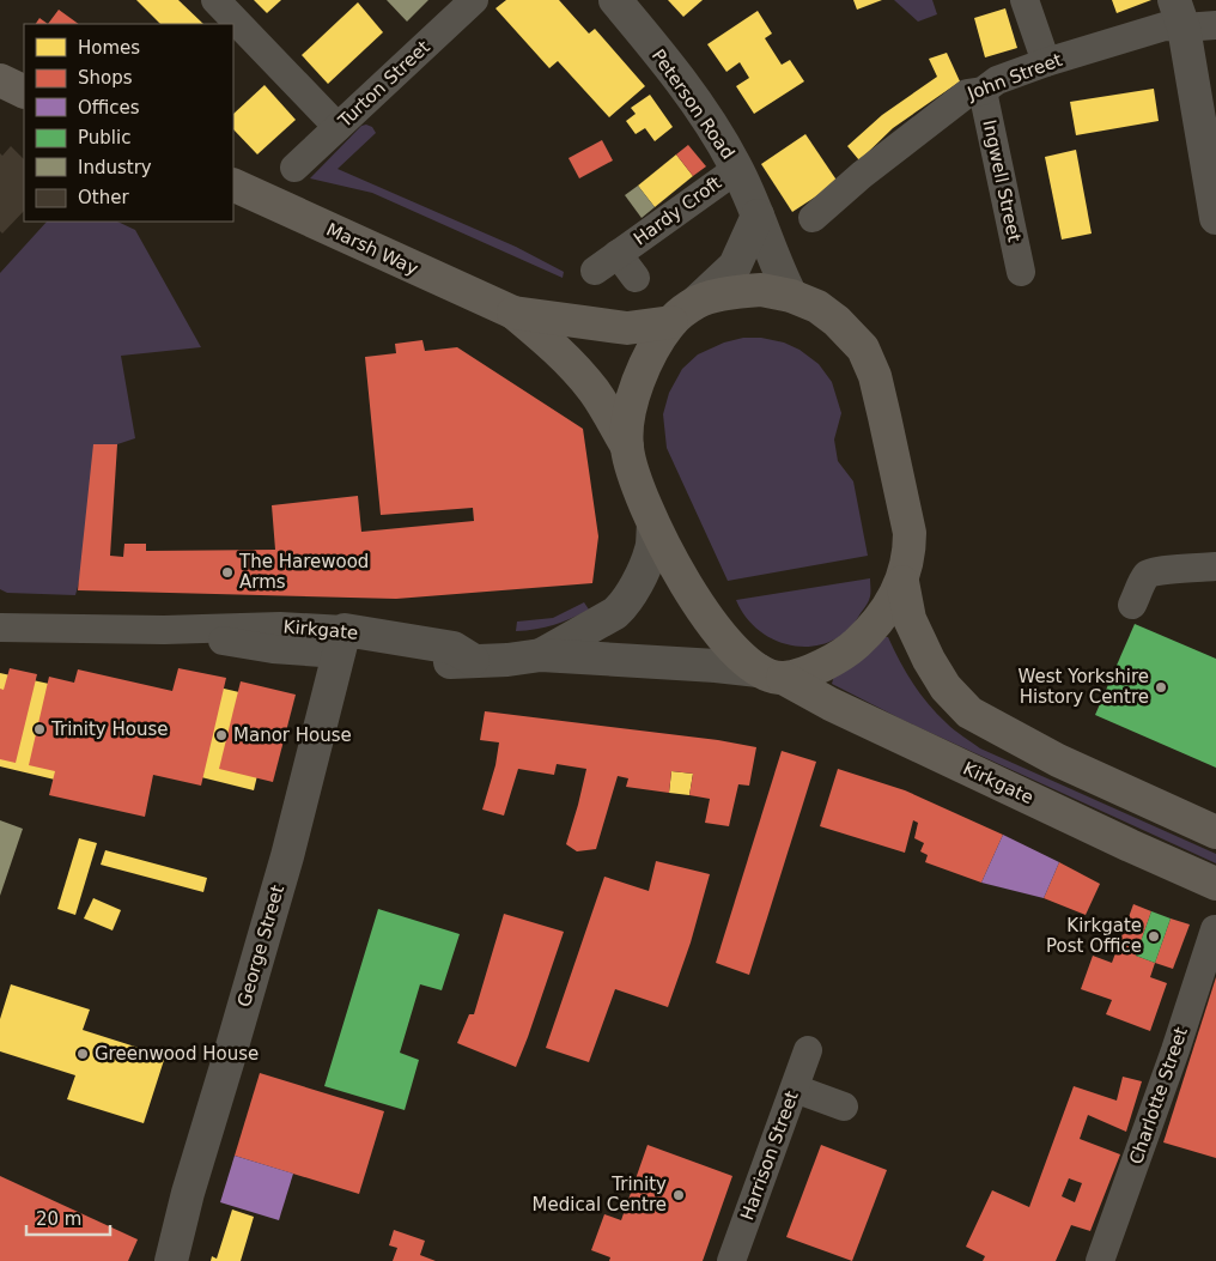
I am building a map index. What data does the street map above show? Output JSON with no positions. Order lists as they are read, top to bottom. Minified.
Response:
{"streets":{"highway":["Marsh Way","Kirkgate"],"street":["John Street","Turton Street","Peterson Road","Ingwell Street","Hardy Croft","George Street","Charlotte Street","Harrison Street"]},"crossings":[["John Street","Ingwell Street"],["Peterson Road","Hardy Croft"],["Kirkgate","George Street"]],"places":["The Harewood Arms","West Yorkshire History Centre","Trinity House","Manor House","Kirkgate Post Office","Greenwood House","Trinity Medical Centre"],"legend":["Homes","Shops","Offices","Public","Industry","Other"],"scale_bar":"20 m"}
